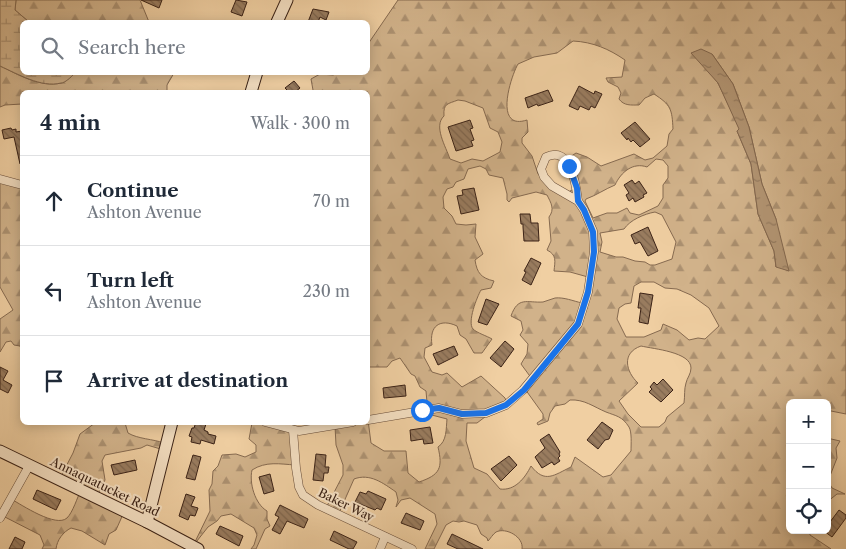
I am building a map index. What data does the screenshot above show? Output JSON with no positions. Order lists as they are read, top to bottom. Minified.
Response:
{"streets":{"street":["Annaquatucket Road","Baker Way"]},"page":{"search":"Search here","heading":["4 min","Walk · 300 m"],"list":[["Continue","Ashton Avenue","70 m"],["Turn left","Ashton Avenue","230 m"],"Arrive at destination"],"map_buttons":["+","−"]}}
